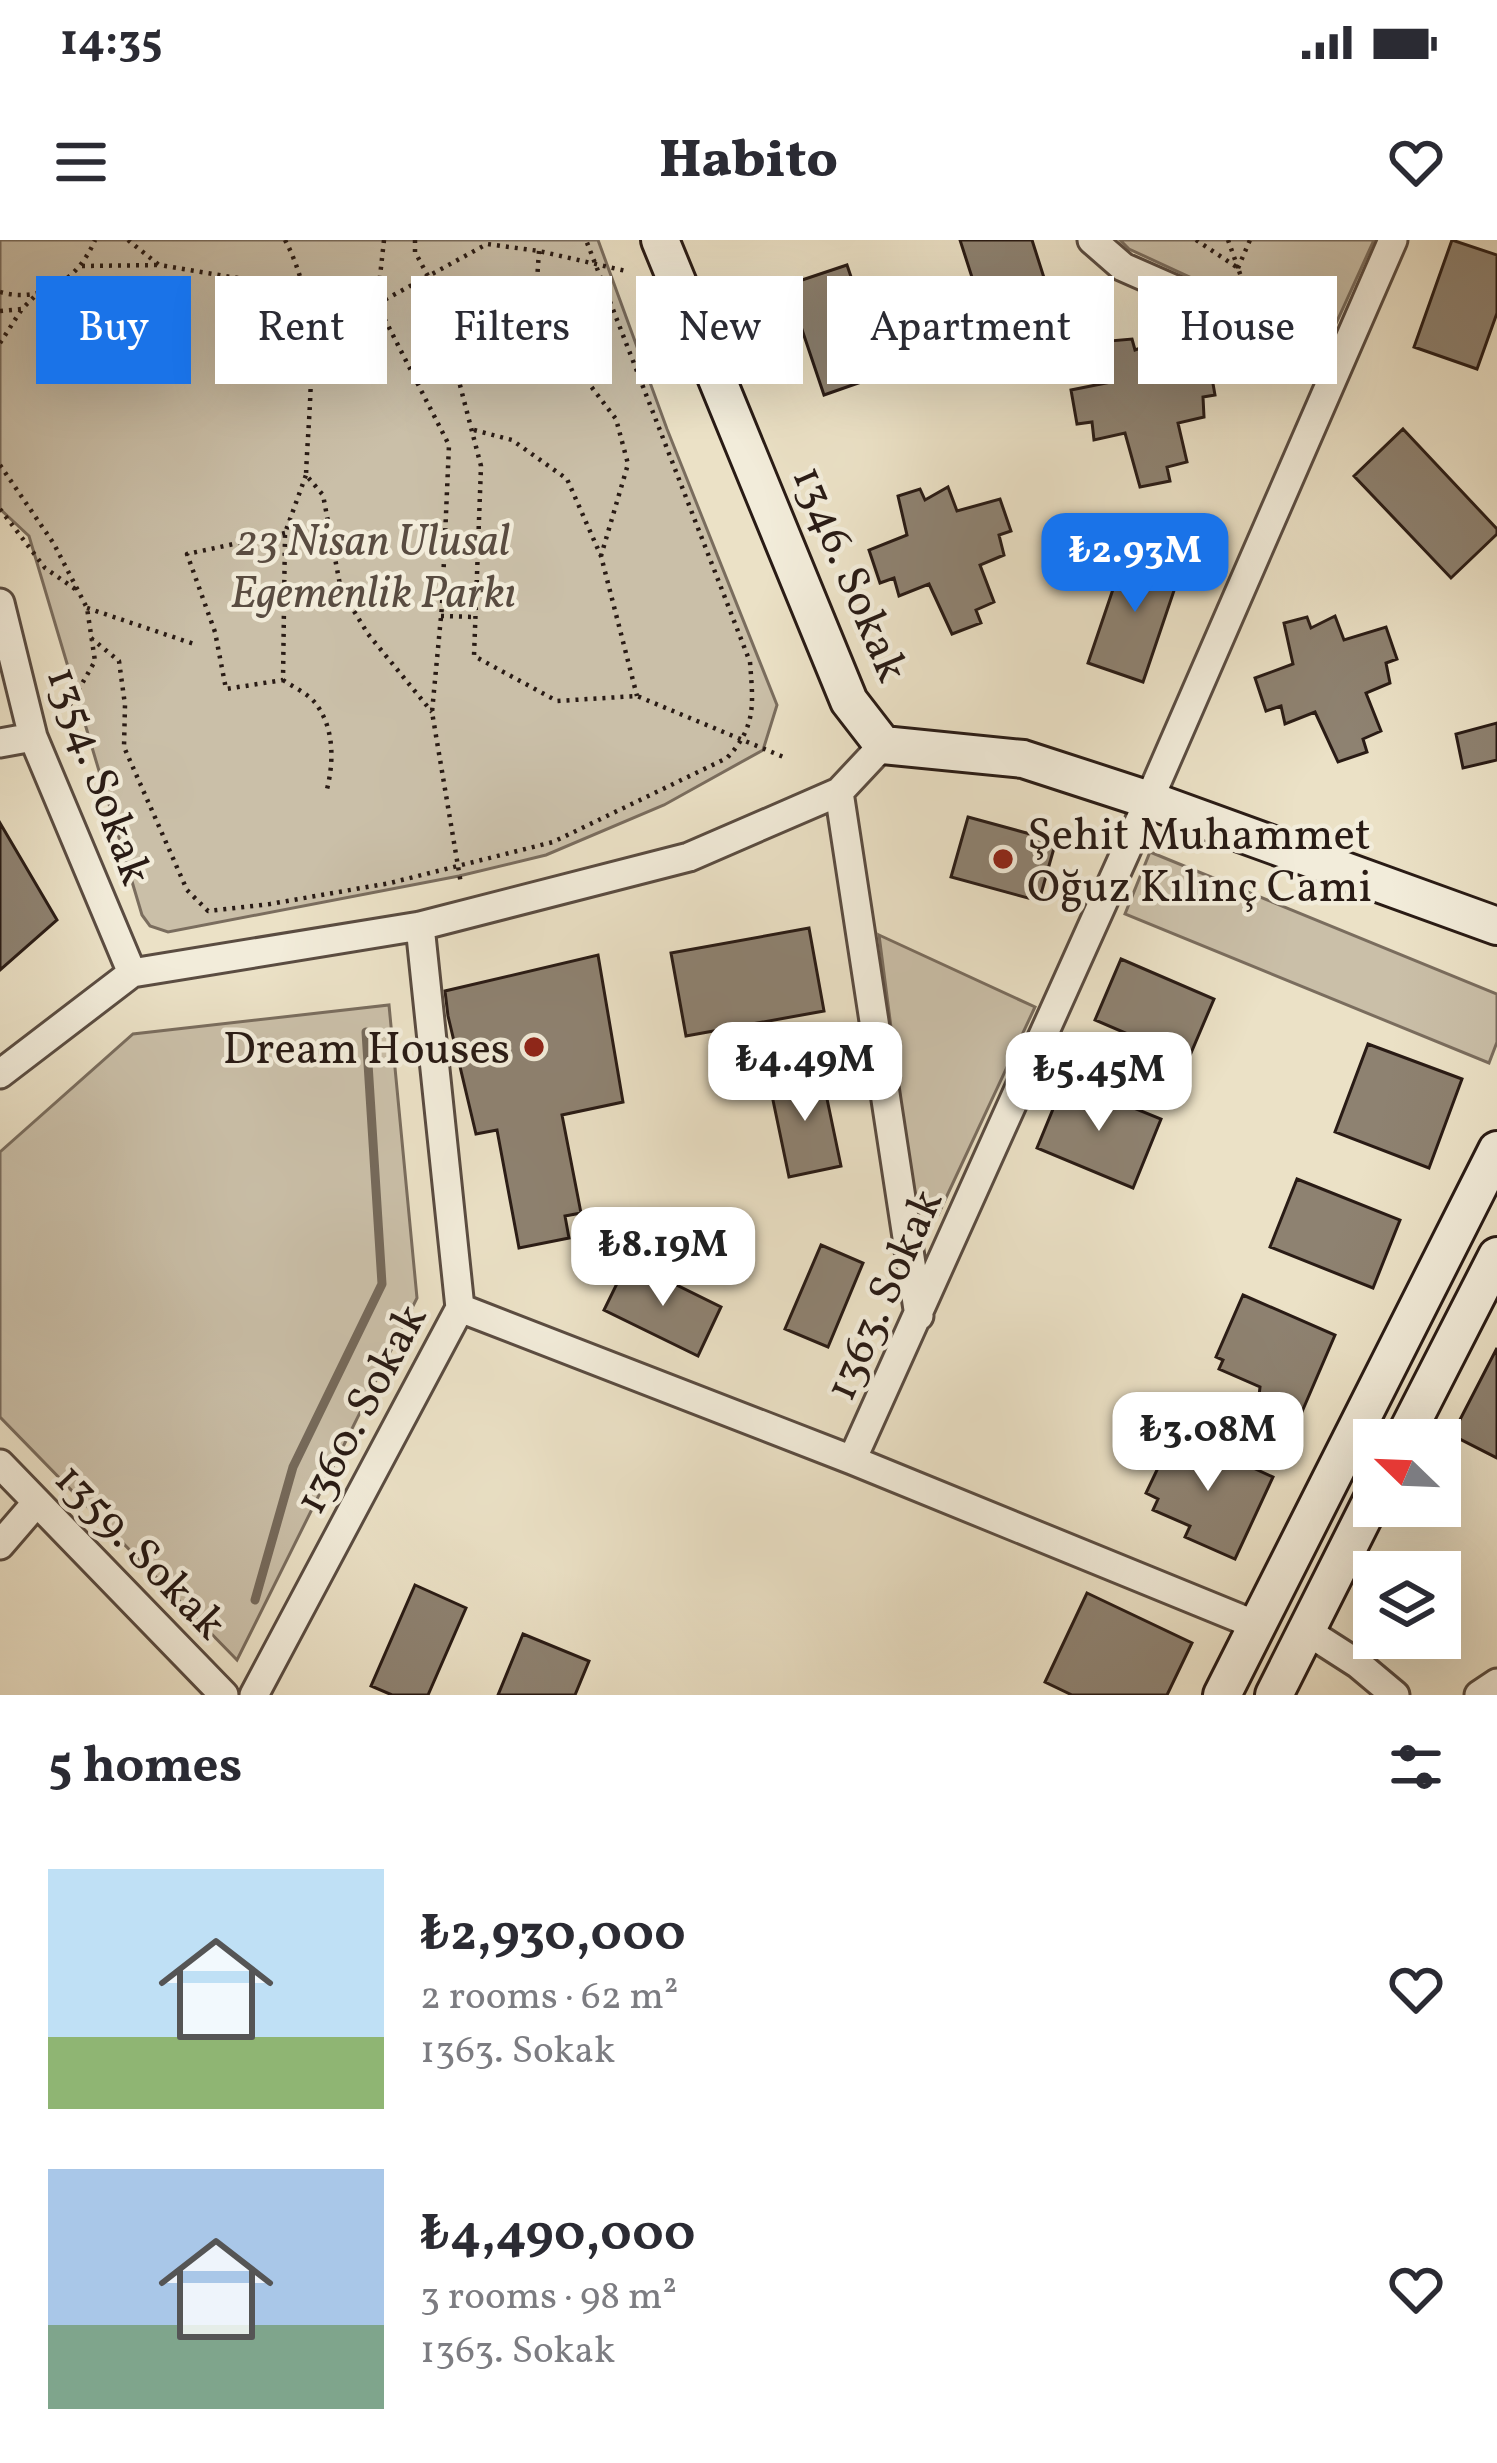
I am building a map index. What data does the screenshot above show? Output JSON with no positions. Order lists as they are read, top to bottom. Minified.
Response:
{"streets":{"street":["1346. Sokak","1354. Sokak","1363. Sokak","1360. Sokak","1359. Sokak"]},"crossings":[["1346. Sokak","1363. Sokak"]],"parks":["23 Nisan Ulusal Egemenlik Parkı"],"places":["Şehit Muhammet Oğuz Kılınç Cami","Dream Houses"],"north":"top left","page":{"status":"14:35","header":"Habito","chip":["Buy","Rent","Filters","New","Apartment","House"],"price":["₺2.93M","₺4.49M","₺5.45M","₺8.19M","₺3.08M"],"heading":"5 homes","list":[{"name":"₺2,930,000","note":"2 rooms · 62 m² · 1363. Sokak"},{"name":"₺4,490,000","note":"3 rooms · 98 m² · 1363. Sokak"}]}}
